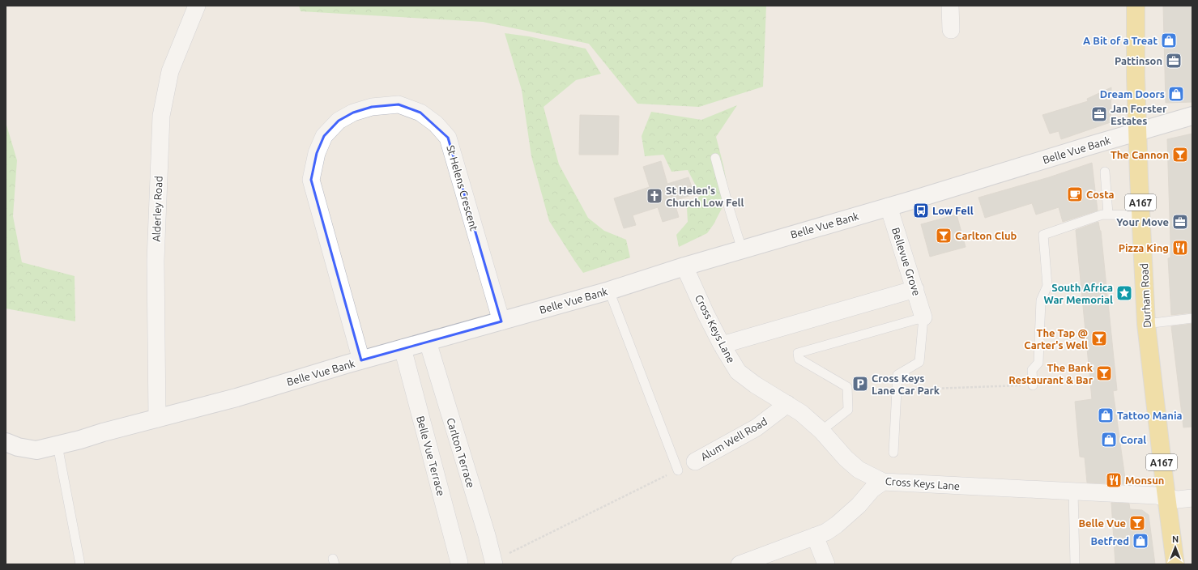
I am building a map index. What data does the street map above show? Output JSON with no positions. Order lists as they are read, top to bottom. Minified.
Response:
{"streets":{"main road":["A167","Durham Road"],"street":["Belle Vue Bank","St Helens Crescent","Alderley Road","Bellevue Grove","Cross Keys Lane","Alum Well Road","Carlton Terrace","Belle Vue Terrace"]},"crossings":[["Belle Vue Bank","St Helens Crescent"],["Belle Vue Bank","Alderley Road"],["Belle Vue Bank","Bellevue Grove"],["Belle Vue Bank","Durham Road"],["Belle Vue Bank","Cross Keys Lane"],["Belle Vue Bank","Carlton Terrace"],["Belle Vue Bank","Belle Vue Terrace"],["Durham Road","Cross Keys Lane"],["Cross Keys Lane","Alum Well Road"]],"places":{"shop":["A Bit of a Treat","Dream Doors","Tattoo Mania","Coral","Betfred"],"office":["Pattinson","Jan Forster Estates","Your Move"],"bar":["The Cannon","Carlton Club","The Tap @ Carter's Well","The Bank Restaurant & Bar","Belle Vue"],"cafe":["Costa"],"church":["St Helen's Church Low Fell"],"bus stop":["Low Fell"],"restaurant":["Pizza King","Monsun"],"place":["South Africa War Memorial"],"parking":["Cross Keys Lane Car Park"]},"north":"top"}
